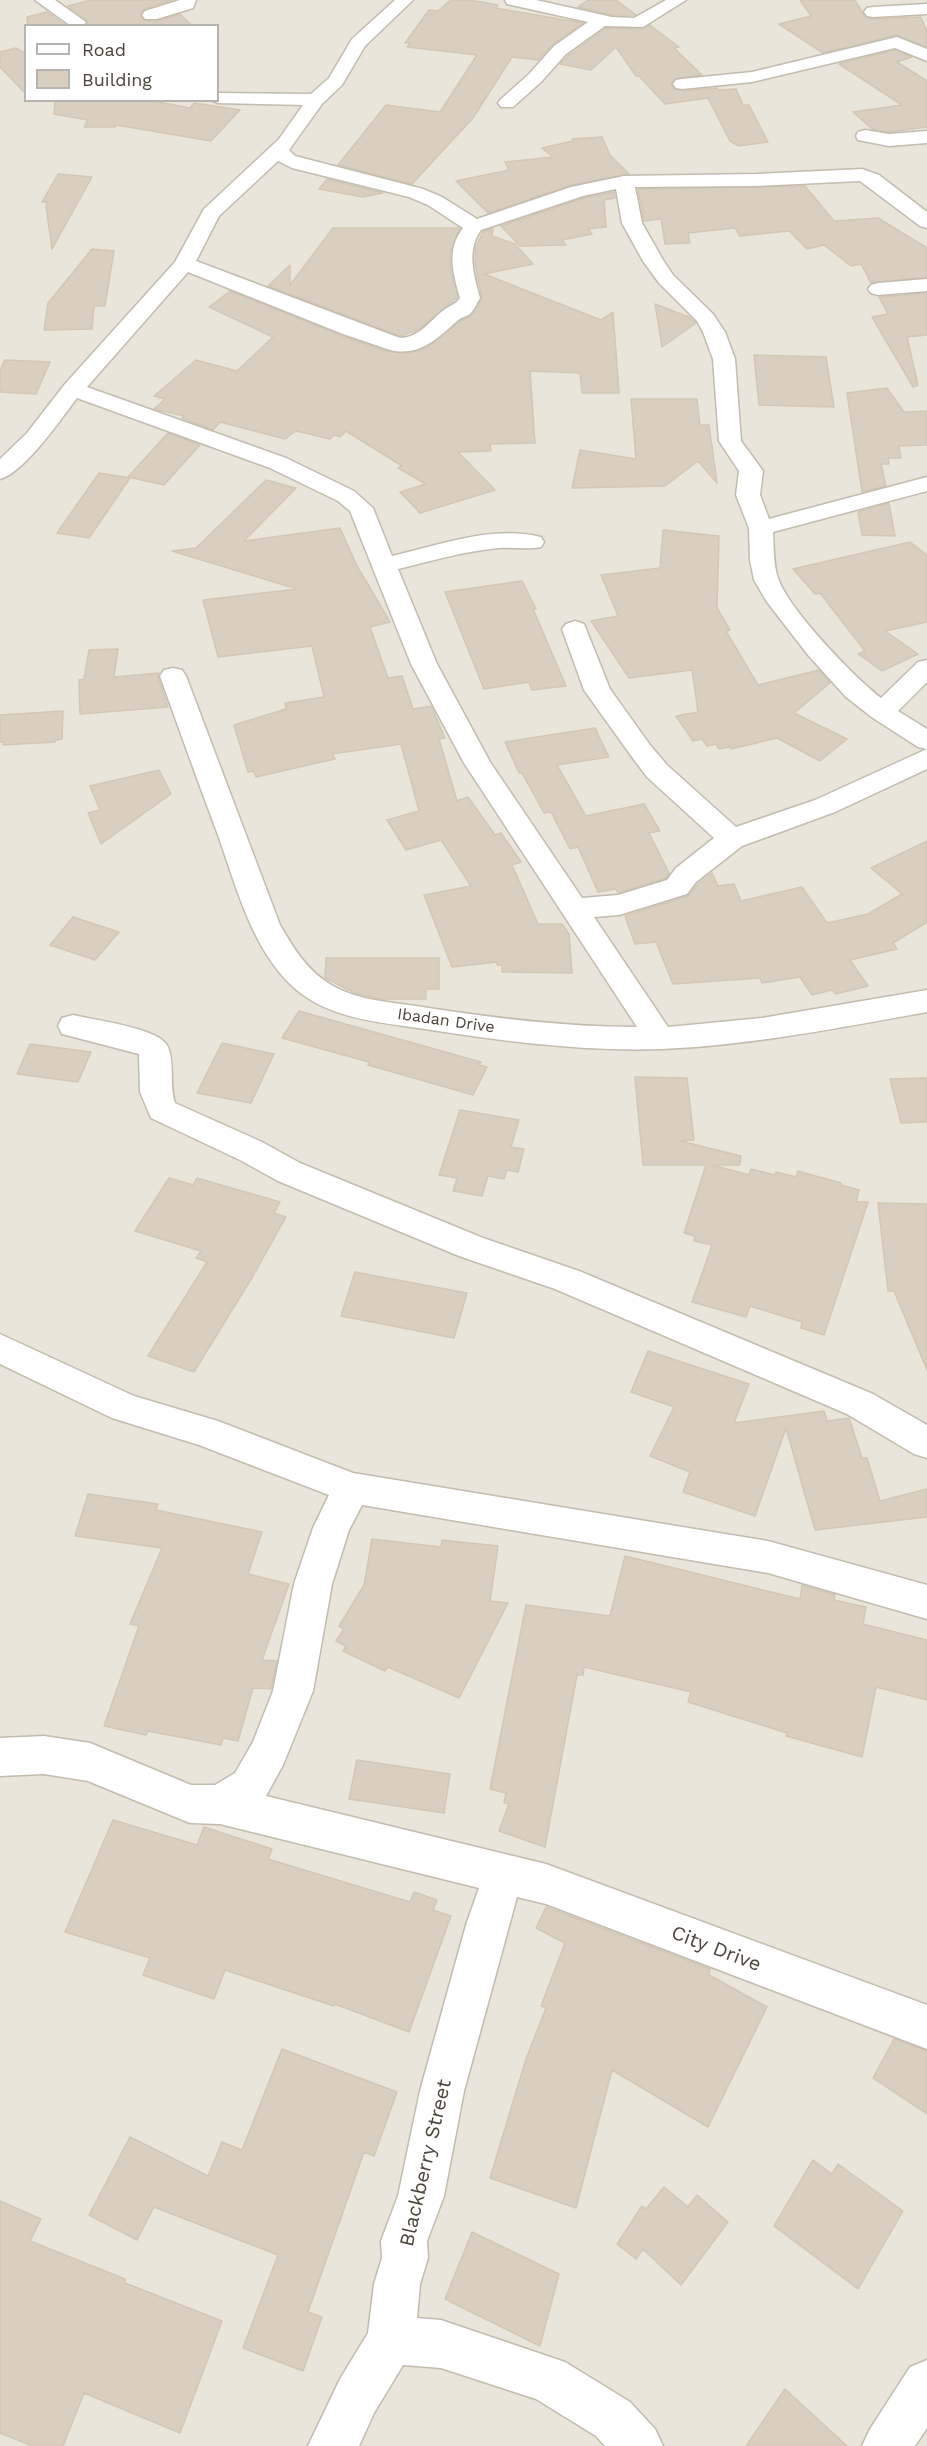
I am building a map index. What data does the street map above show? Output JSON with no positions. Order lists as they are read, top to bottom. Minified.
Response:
{"streets":{"street":["Ibadan Drive","City Drive","Blackberry Street"]},"crossings":[["City Drive","Blackberry Street"]],"legend":["Road","Building"]}
